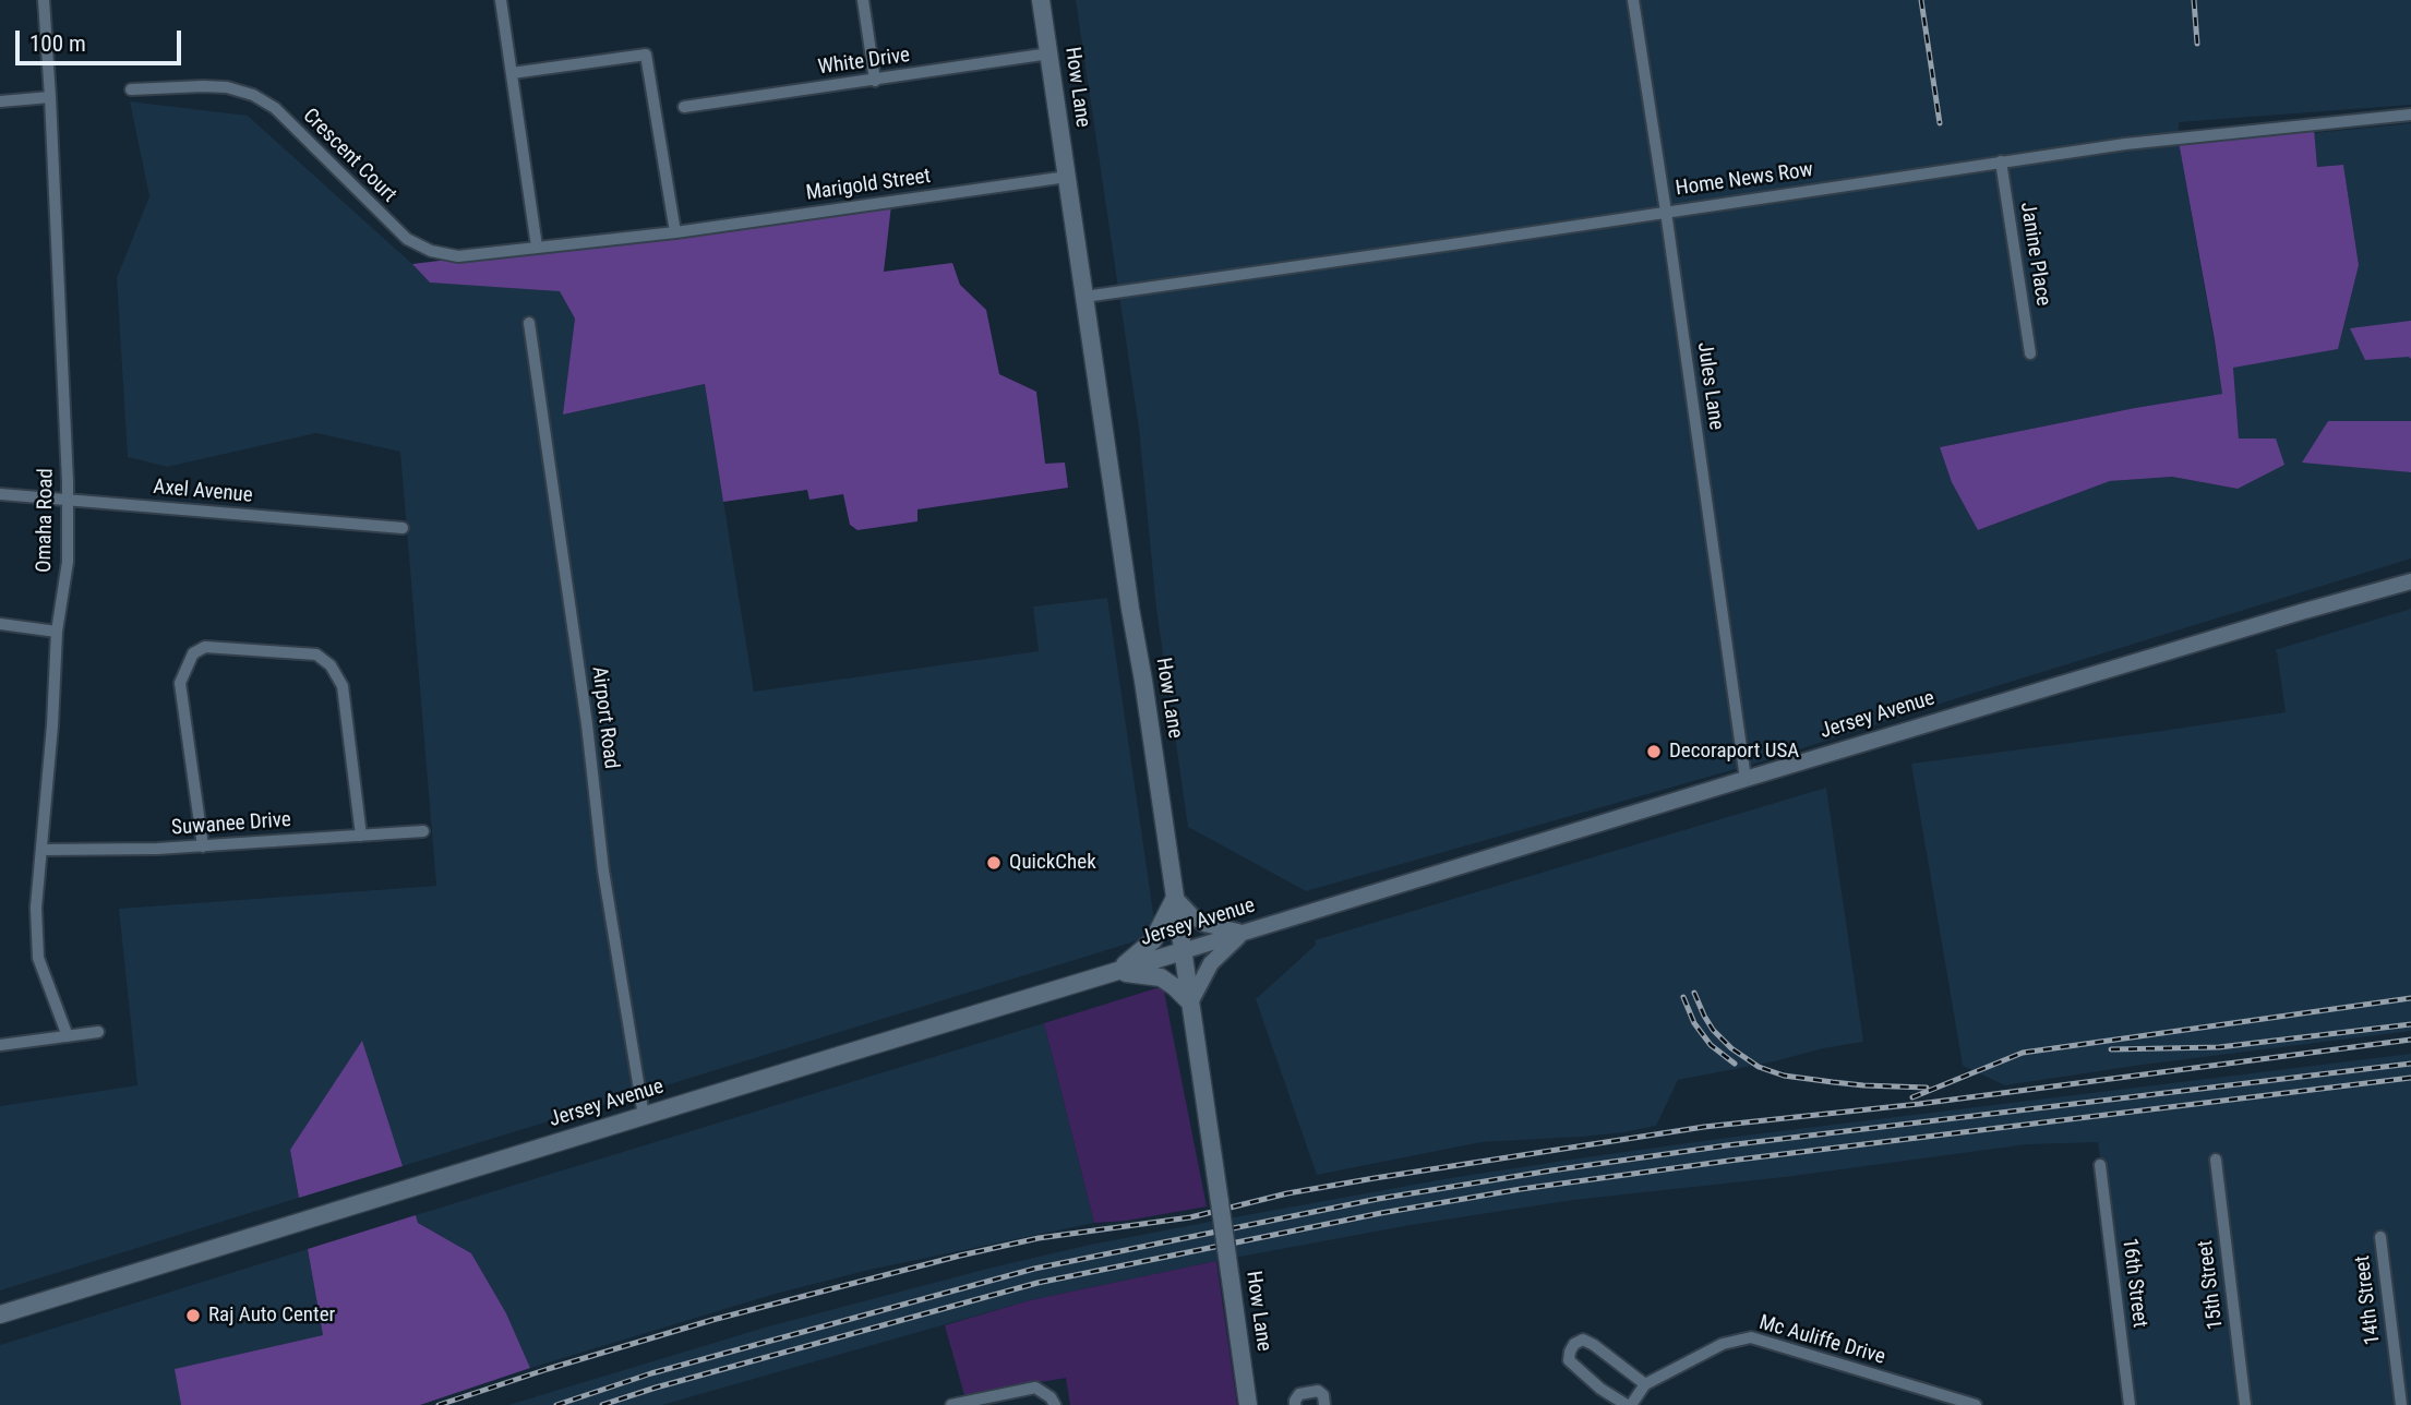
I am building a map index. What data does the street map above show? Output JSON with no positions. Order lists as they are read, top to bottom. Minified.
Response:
{"streets":{"main road":["How Lane","Jersey Avenue"],"street":["White Drive","Crescent Court","Home News Row","Marigold Street","Janine Place","Jules Lane","Axel Avenue","Omaha Road","Airport Road","Suwanee Drive","16th Street","15th Street","14th Street","Mc Auliffe Drive"]},"crossings":[["White Drive","How Lane"],["How Lane","Home News Row"],["How Lane","Marigold Street"],["How Lane","Jersey Avenue"],["Crescent Court","Marigold Street"],["Home News Row","Janine Place"],["Home News Row","Jules Lane"],["Jules Lane","Jersey Avenue"],["Axel Avenue","Omaha Road"],["Omaha Road","Suwanee Drive"],["Jersey Avenue","Airport Road"]],"places":["Decoraport USA","QuickChek","Raj Auto Center"],"scale_bar":"100 m"}
